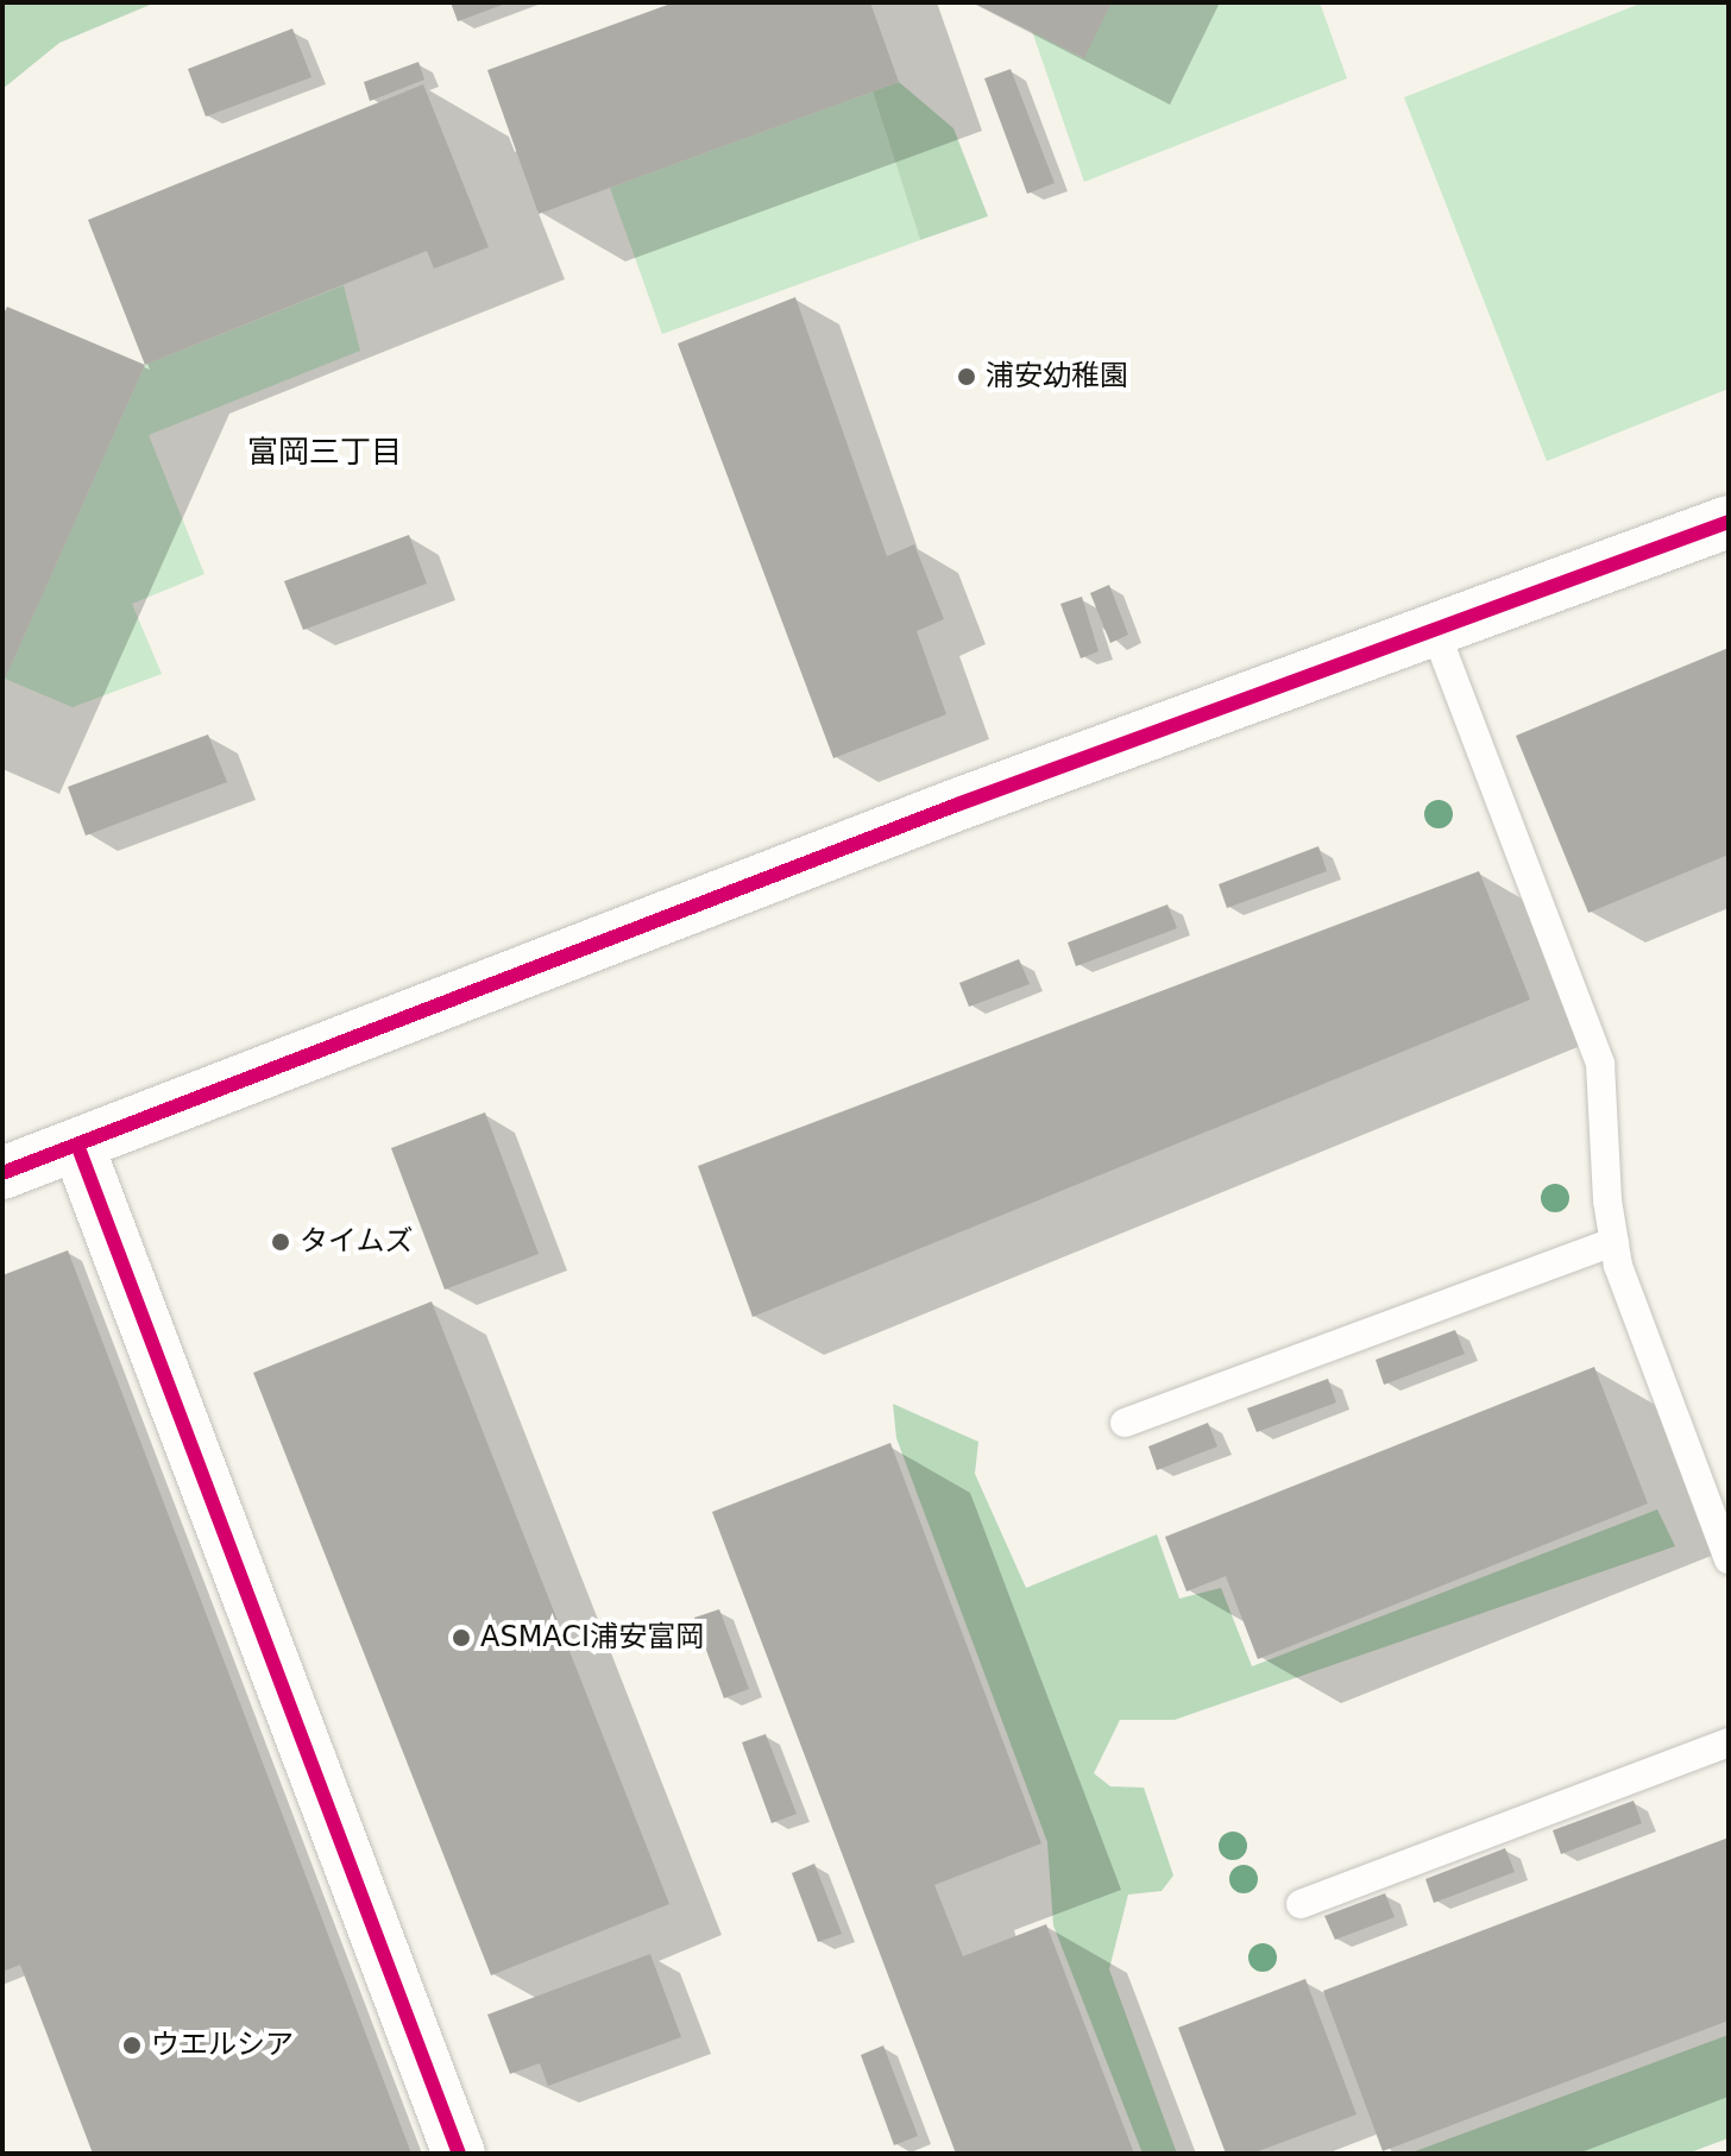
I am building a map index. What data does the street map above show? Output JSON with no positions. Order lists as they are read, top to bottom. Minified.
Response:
{"districts":["富岡三丁目"],"places":["浦安幼稚園","タイムズ","ASMACI浦安富岡","ウエルシア"]}
